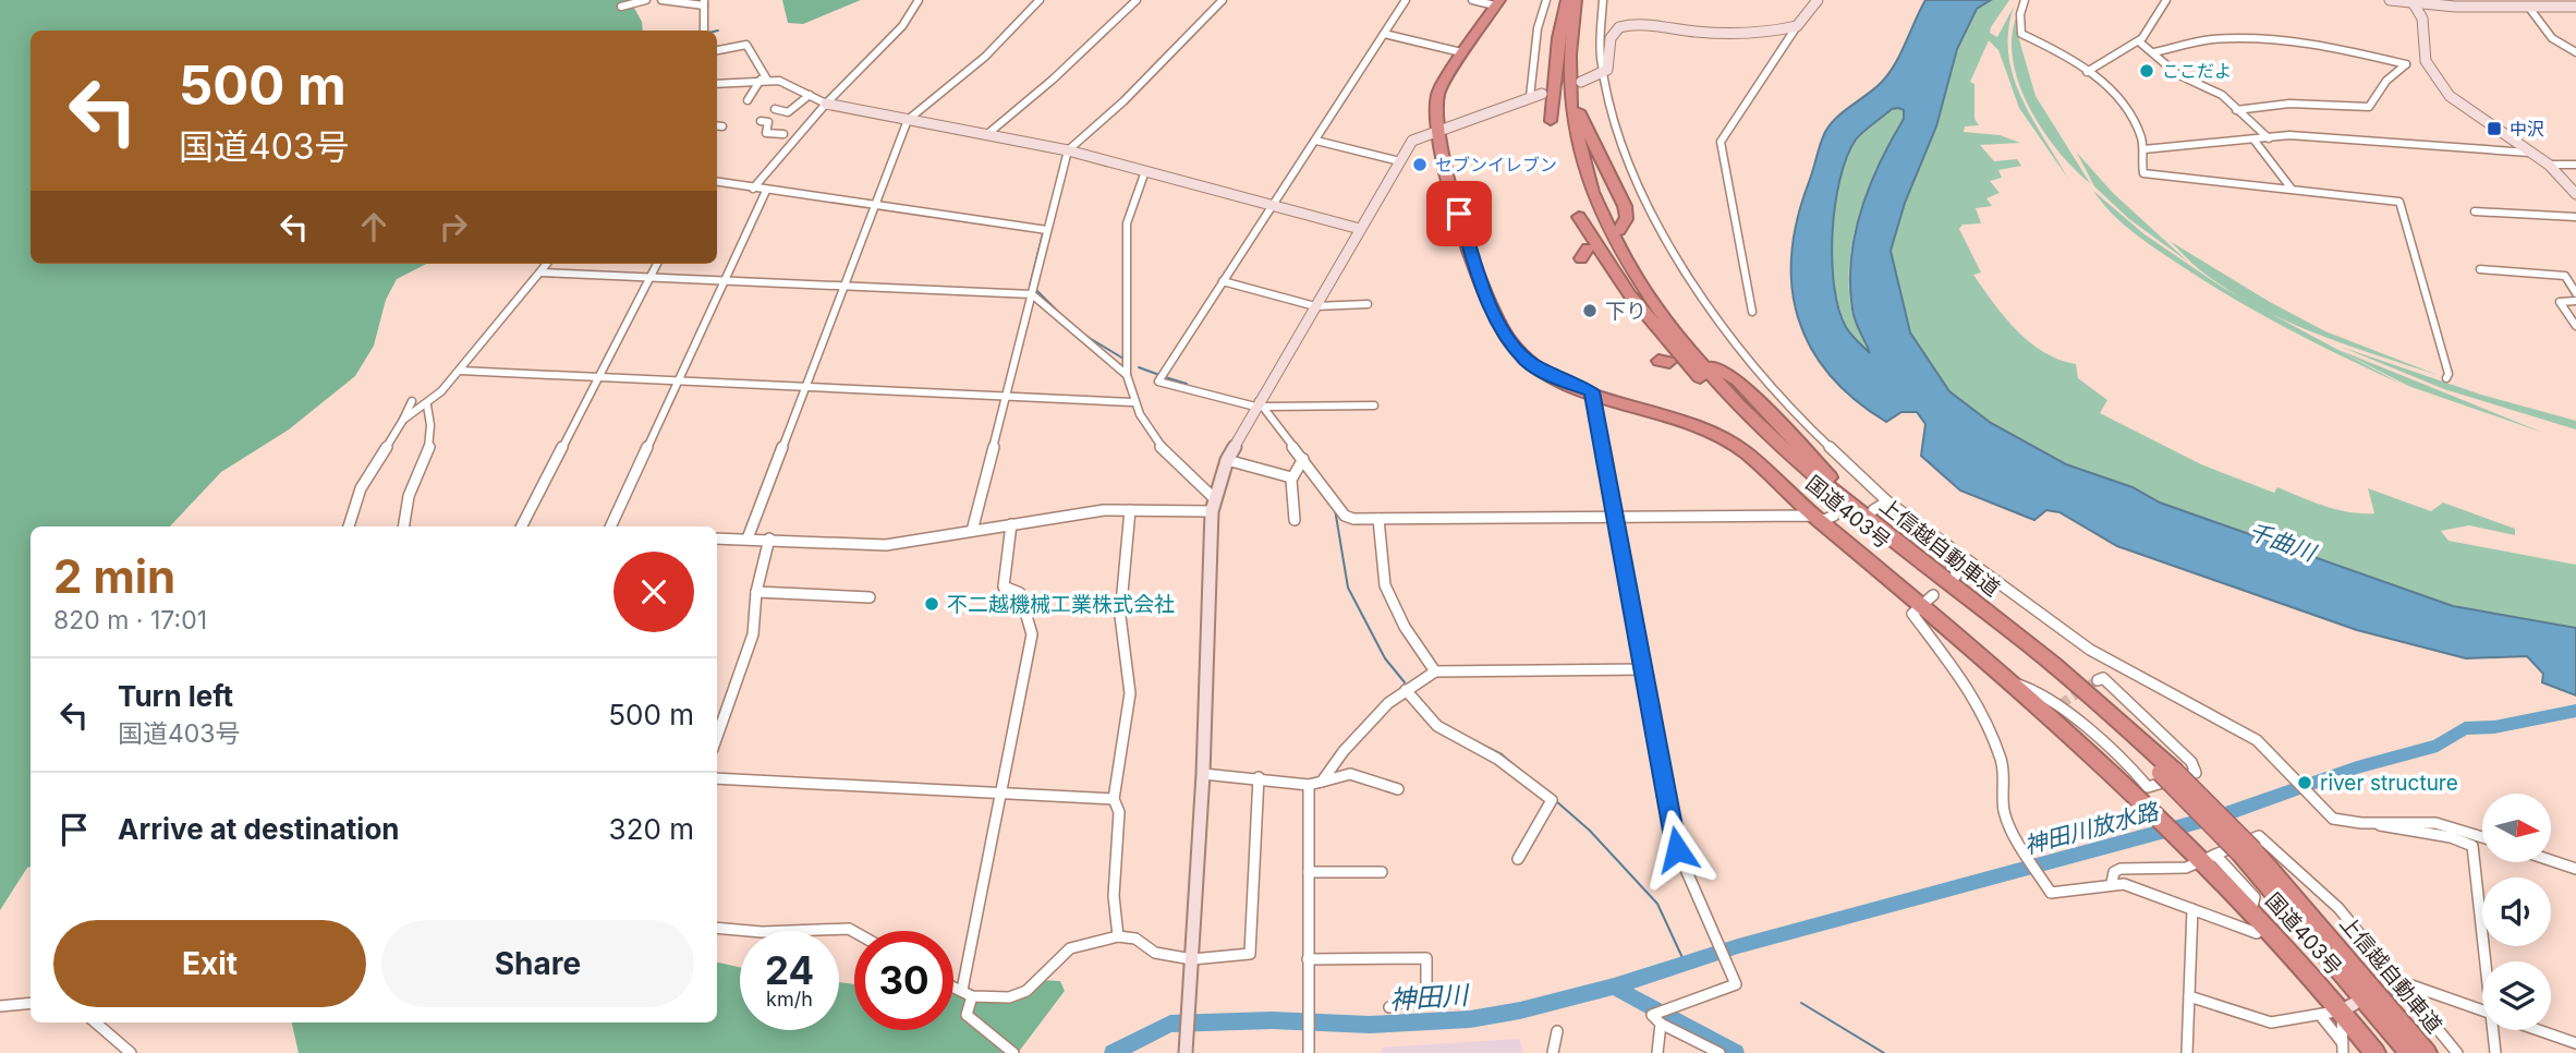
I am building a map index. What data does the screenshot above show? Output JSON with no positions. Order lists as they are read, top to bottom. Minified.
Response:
{"streets":{"highway":["国道403号","上信越自動車道"]},"water":["千曲川","神田川放水路","神田川"],"places":{"other":["ここだよ","セブンイレブン","下り","不二越機械工業株式会社","river structure"],"transit":["中沢"]},"north":"right","page":{"turn":["500 m","国道403号"],"heading":["2 min","820 m · 17:01"],"list":[{"name":"Turn left","note":"国道403号","value":"500 m"},{"name":"Arrive at destination","value":"320 m"}],"buttons":["Exit","Share"],"speed":"24 km/h","limit":"30"}}
